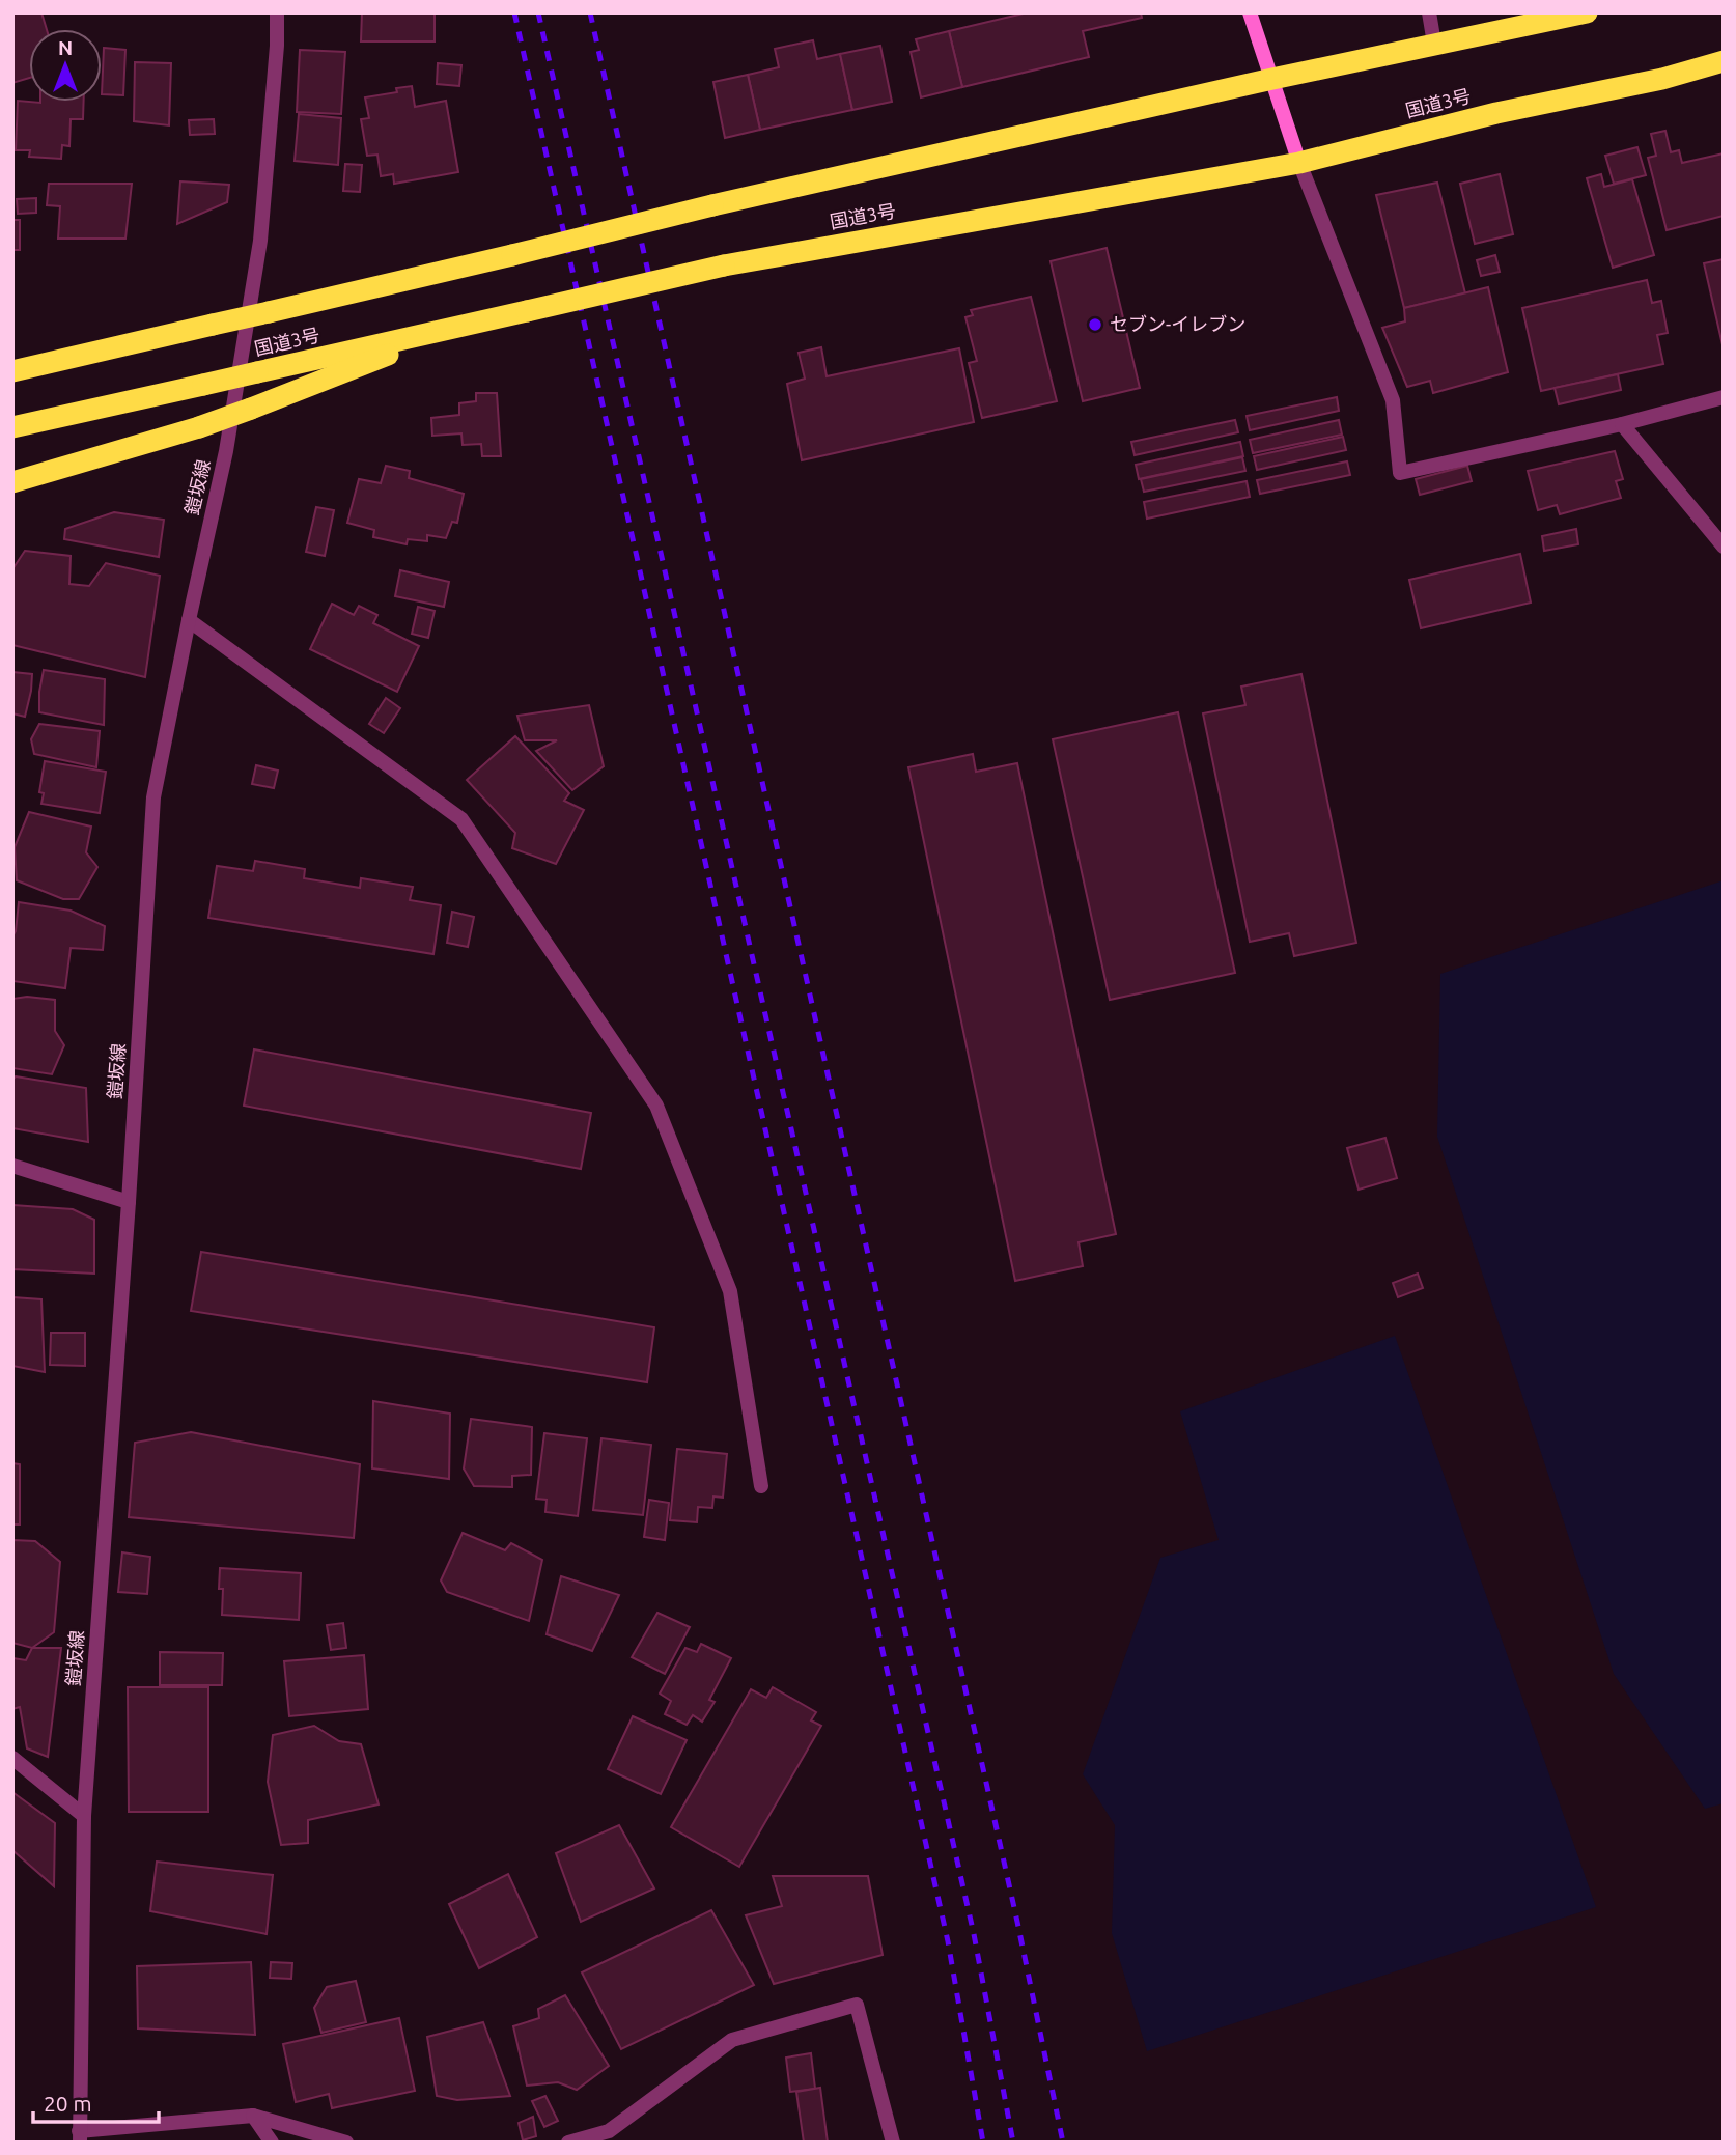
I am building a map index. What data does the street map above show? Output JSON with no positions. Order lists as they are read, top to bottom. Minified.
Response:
{"streets":{"highway":["国道3号"],"street":["鎧坂線"]},"places":["セブン-イレブン"],"scale_bar":"20 m","north":"top"}
